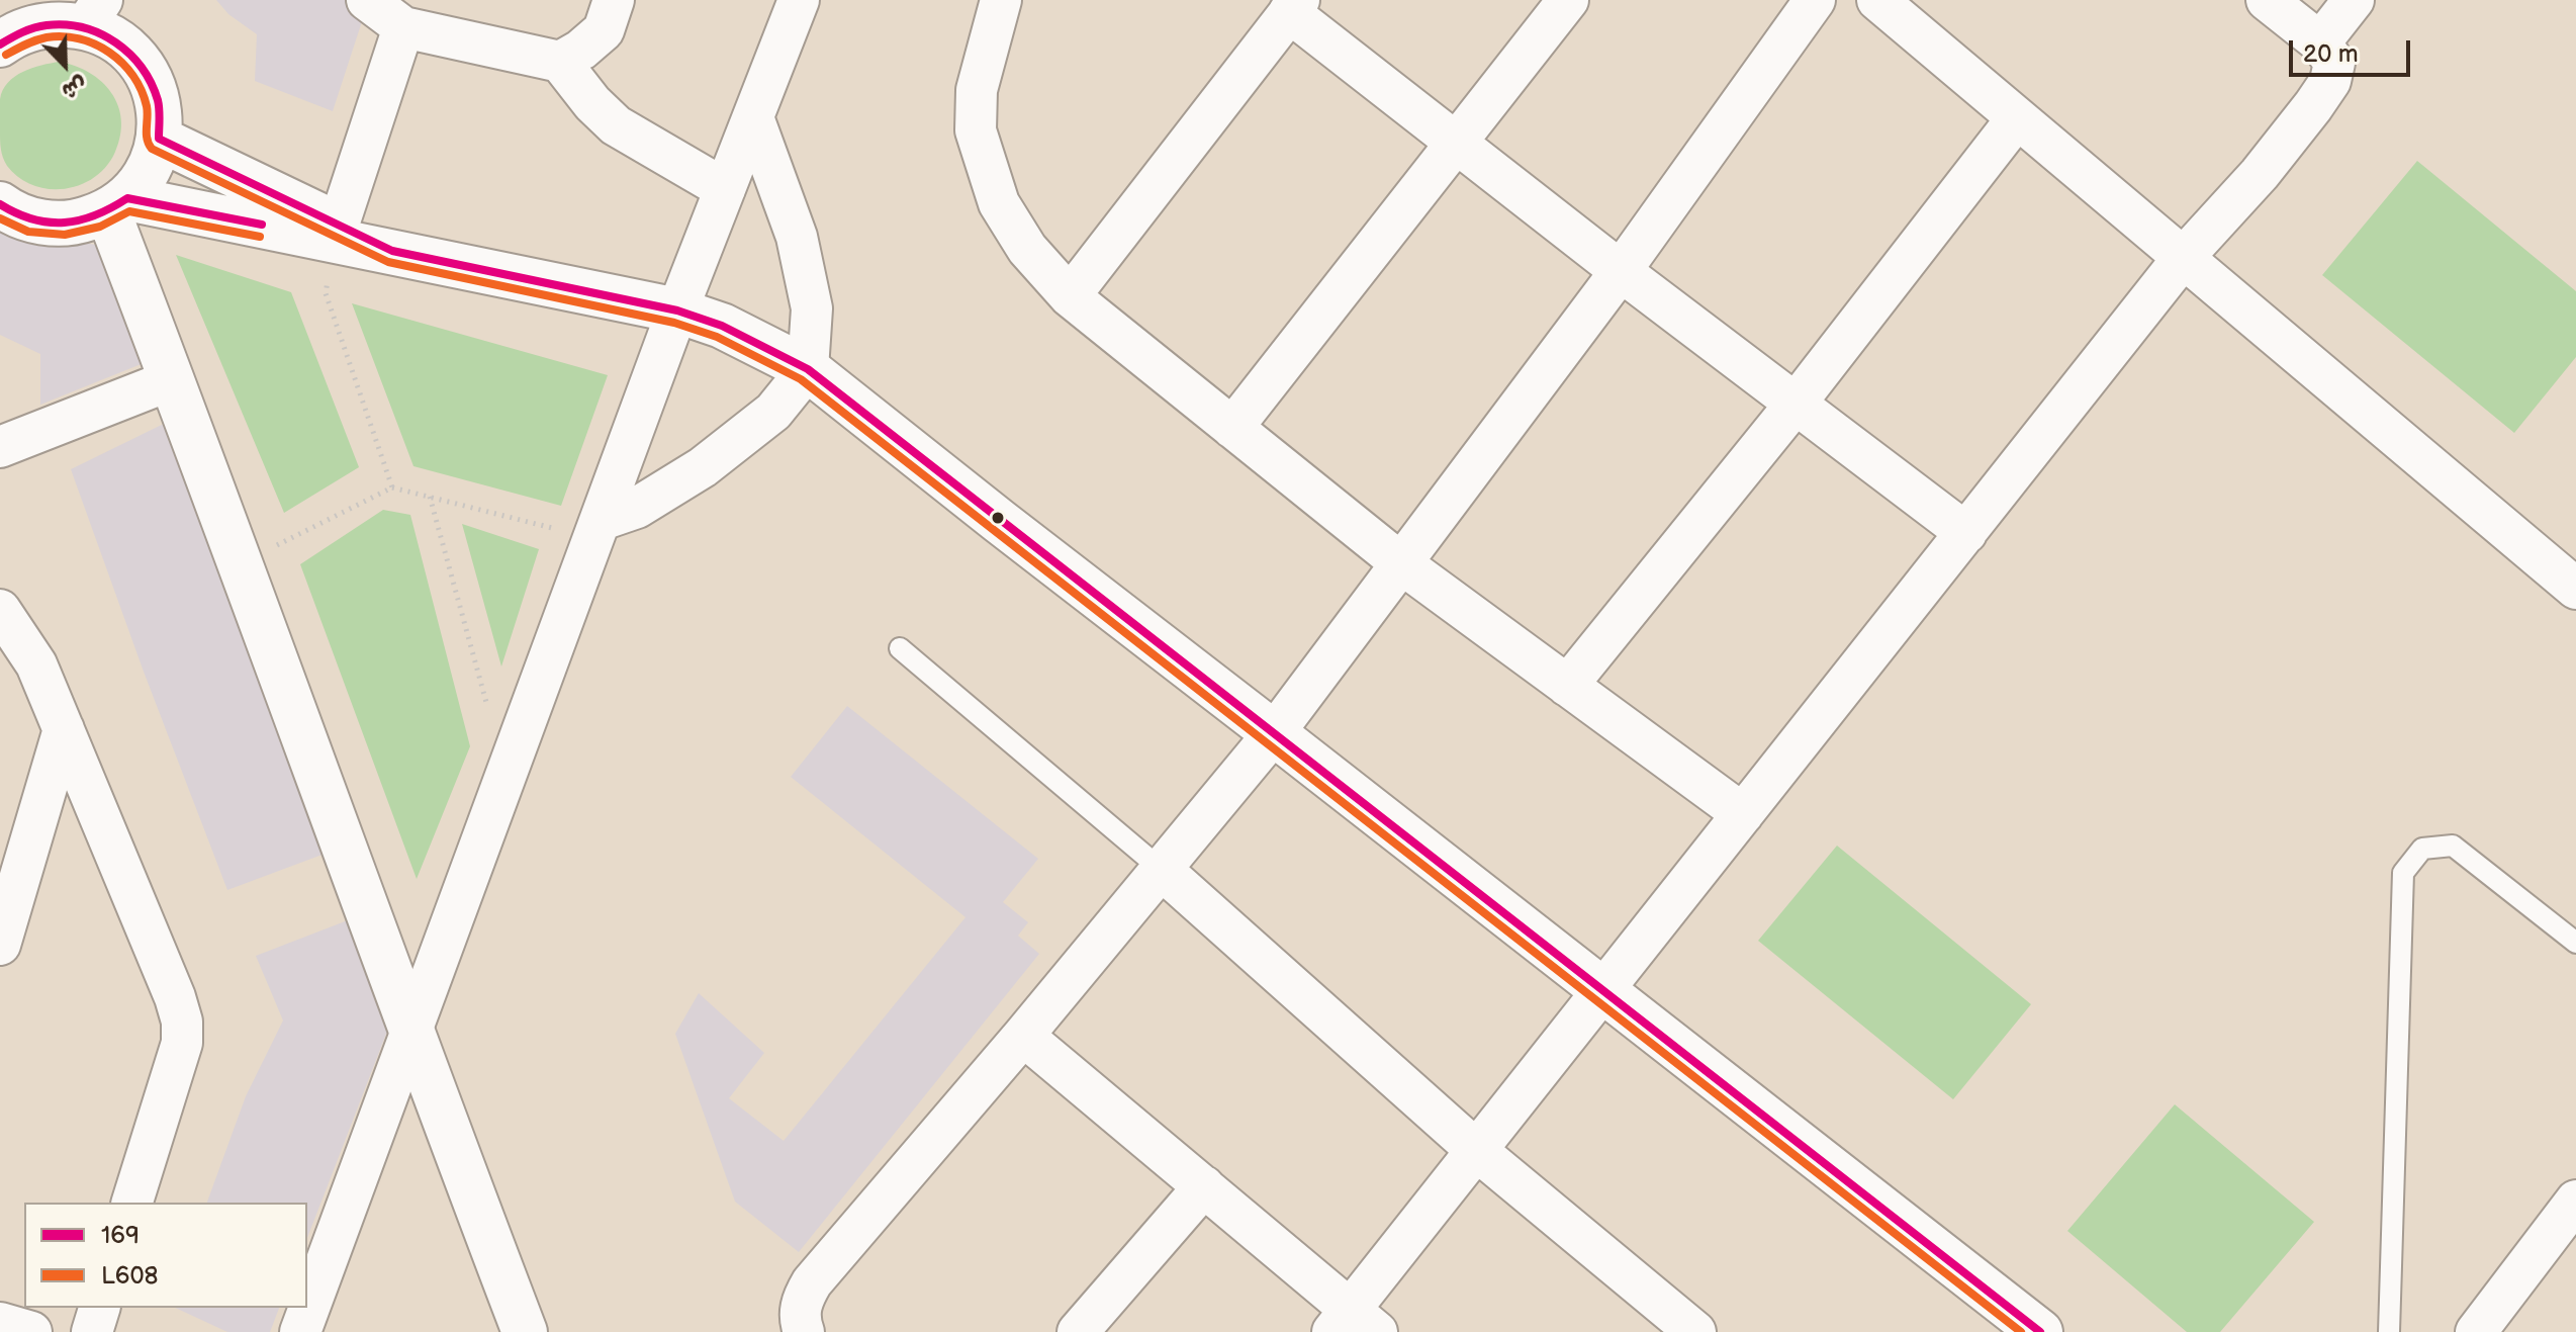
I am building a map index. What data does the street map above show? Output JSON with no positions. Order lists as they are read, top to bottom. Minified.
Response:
{"lines":["transit line 169","transit line L608"],"legend":["169","L608"],"scale_bar":"20 m","north":"bottom right"}
